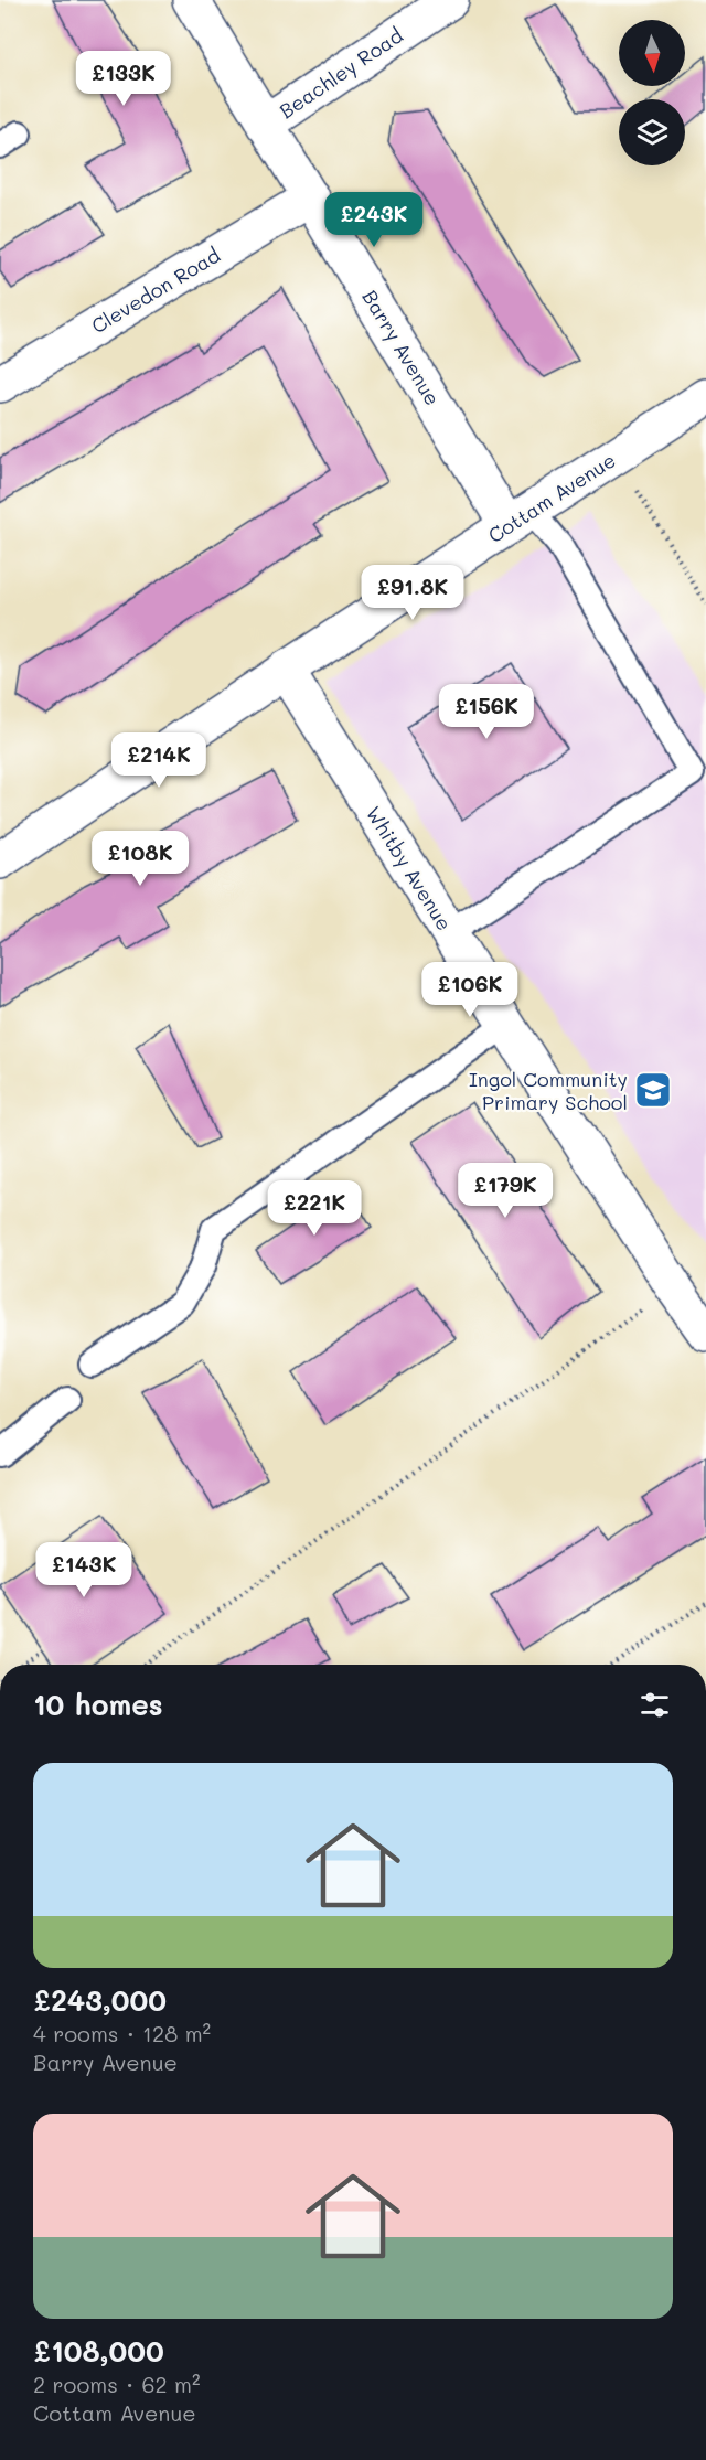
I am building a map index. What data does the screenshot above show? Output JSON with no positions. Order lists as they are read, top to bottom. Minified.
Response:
{"streets":{"street":["Beachley Road","Clevedon Road","Barry Avenue","Cottam Avenue","Whitby Avenue"]},"crossings":[["Beachley Road","Barry Avenue"],["Clevedon Road","Barry Avenue"],["Barry Avenue","Cottam Avenue"],["Cottam Avenue","Whitby Avenue"]],"places":{"school or university":["Ingol Community Primary School"]},"north":"bottom","page":{"price":["£133K","£243K","£91.8K","£156K","£214K","£108K","£106K","£179K","£221K","£143K"],"heading":"10 homes","list":[{"name":"£243,000","note":"4 rooms · 128 m² · Barry Avenue"},{"name":"£108,000","note":"2 rooms · 62 m² · Cottam Avenue"}]}}
